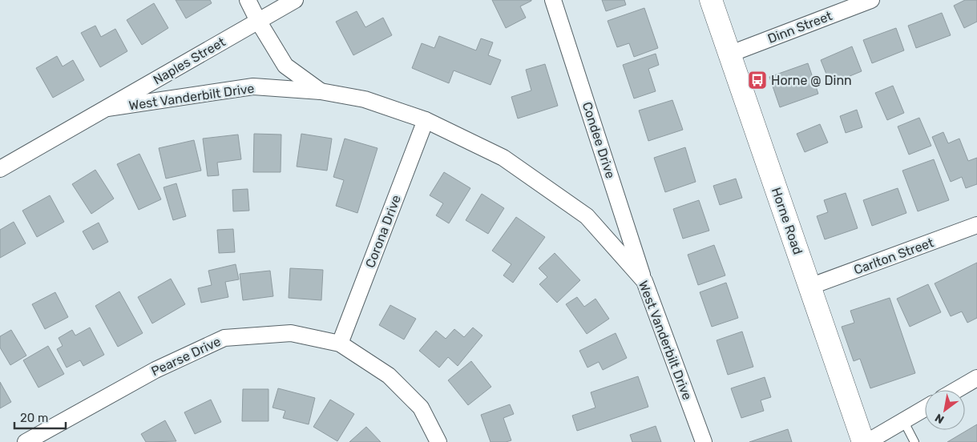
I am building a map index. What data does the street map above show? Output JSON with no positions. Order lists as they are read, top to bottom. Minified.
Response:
{"streets":{"main road":["Horne Road"],"street":["Dinn Street","Naples Street","West Vanderbilt Drive","Condee Drive","Corona Drive","Carlton Street","Pearse Drive"]},"crossings":[["Dinn Street","Horne Road"],["Naples Street","West Vanderbilt Drive"],["West Vanderbilt Drive","Condee Drive"],["West Vanderbilt Drive","Corona Drive"],["Horne Road","Carlton Street"],["Corona Drive","Pearse Drive"]],"places":{"bus stop":["Horne @ Dinn"]},"scale_bar":"20 m","north":"bottom left"}
